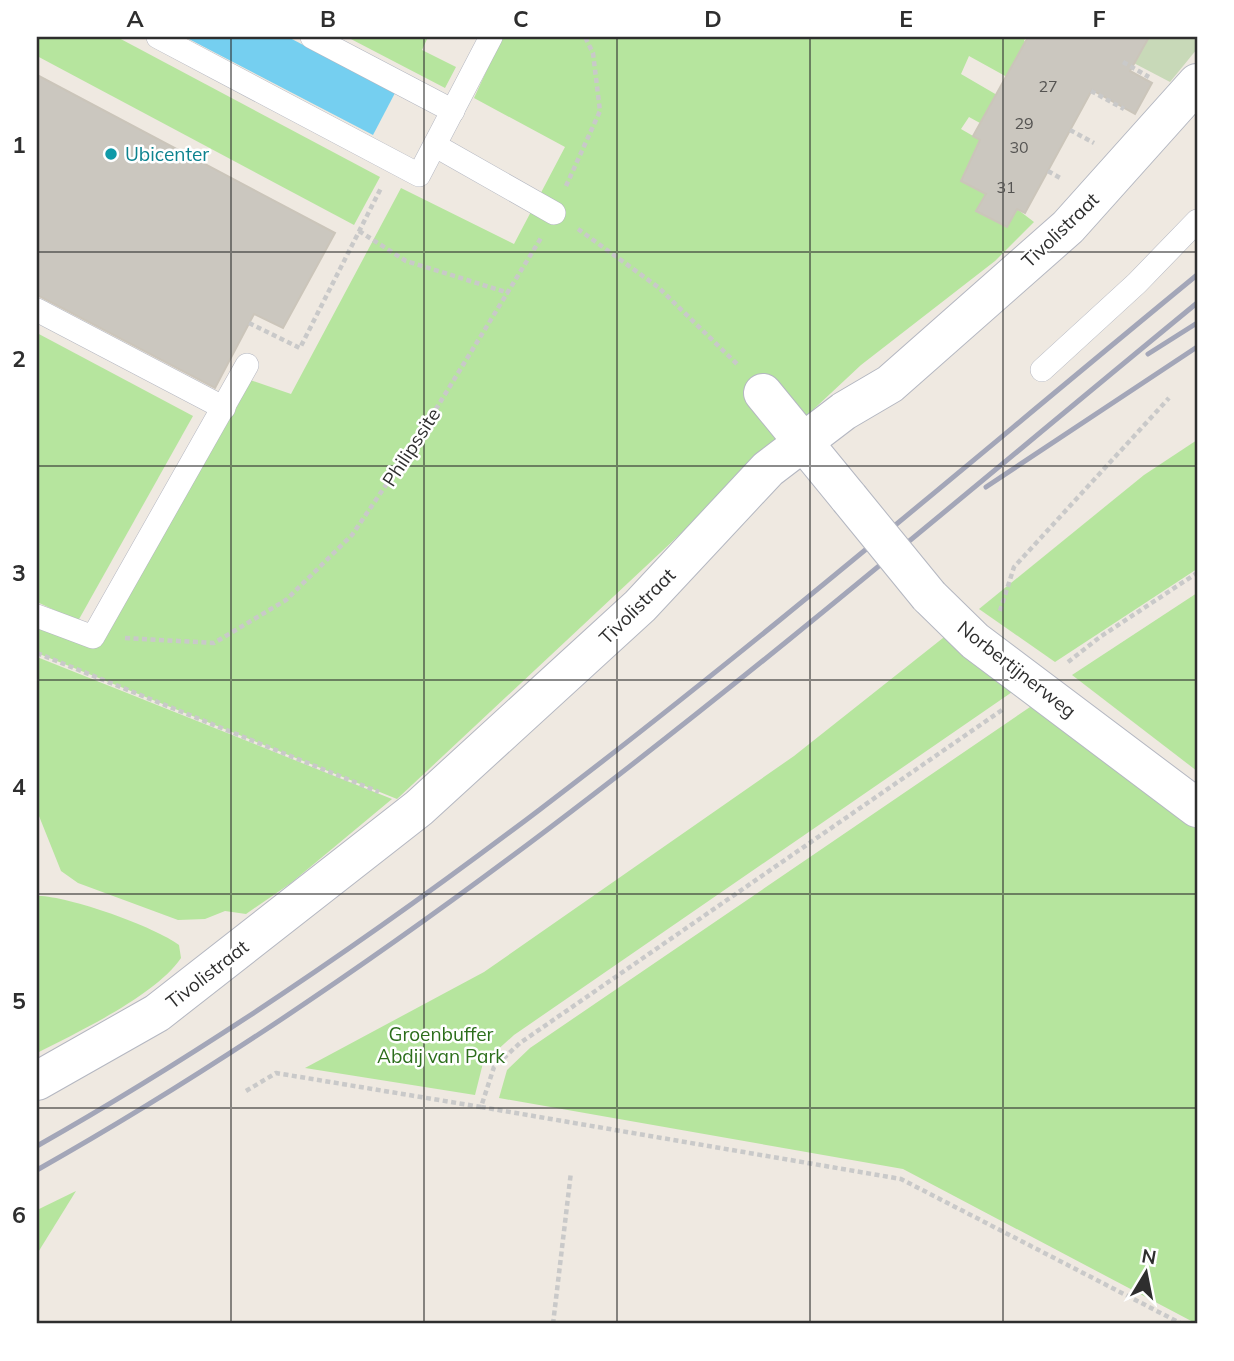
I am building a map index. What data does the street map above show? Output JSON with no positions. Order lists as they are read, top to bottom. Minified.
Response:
{"streets":{"street":["Tivolistraat","Norbertijnerweg"],"path":["Philipssite"]},"crossings":[["Tivolistraat","Norbertijnerweg"]],"parks":["Groenbuffer Abdij van Park"],"places":["Ubicenter"],"house_numbers":["27","29","30","31"],"north":"top","grid":{"columns":["A","B","C","D","E","F"],"rows":["1","2","3","4","5","6"]}}
